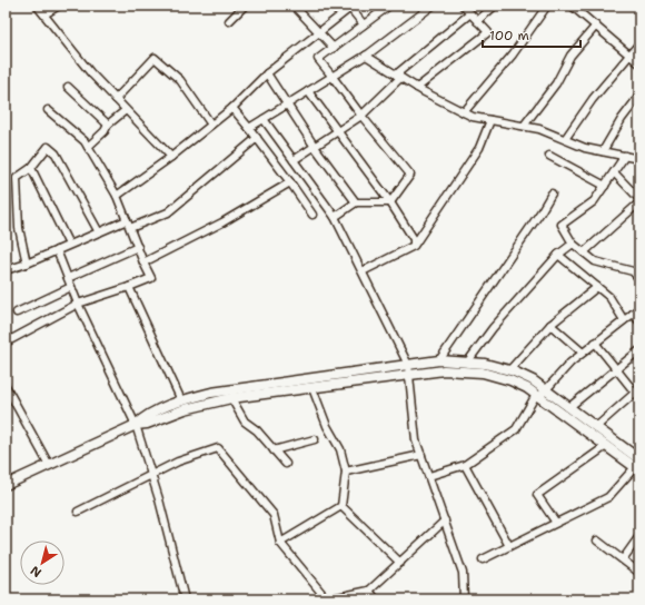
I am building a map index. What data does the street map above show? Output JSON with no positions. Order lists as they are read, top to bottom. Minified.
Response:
{"scale_bar":"100 m","north":"bottom left"}
